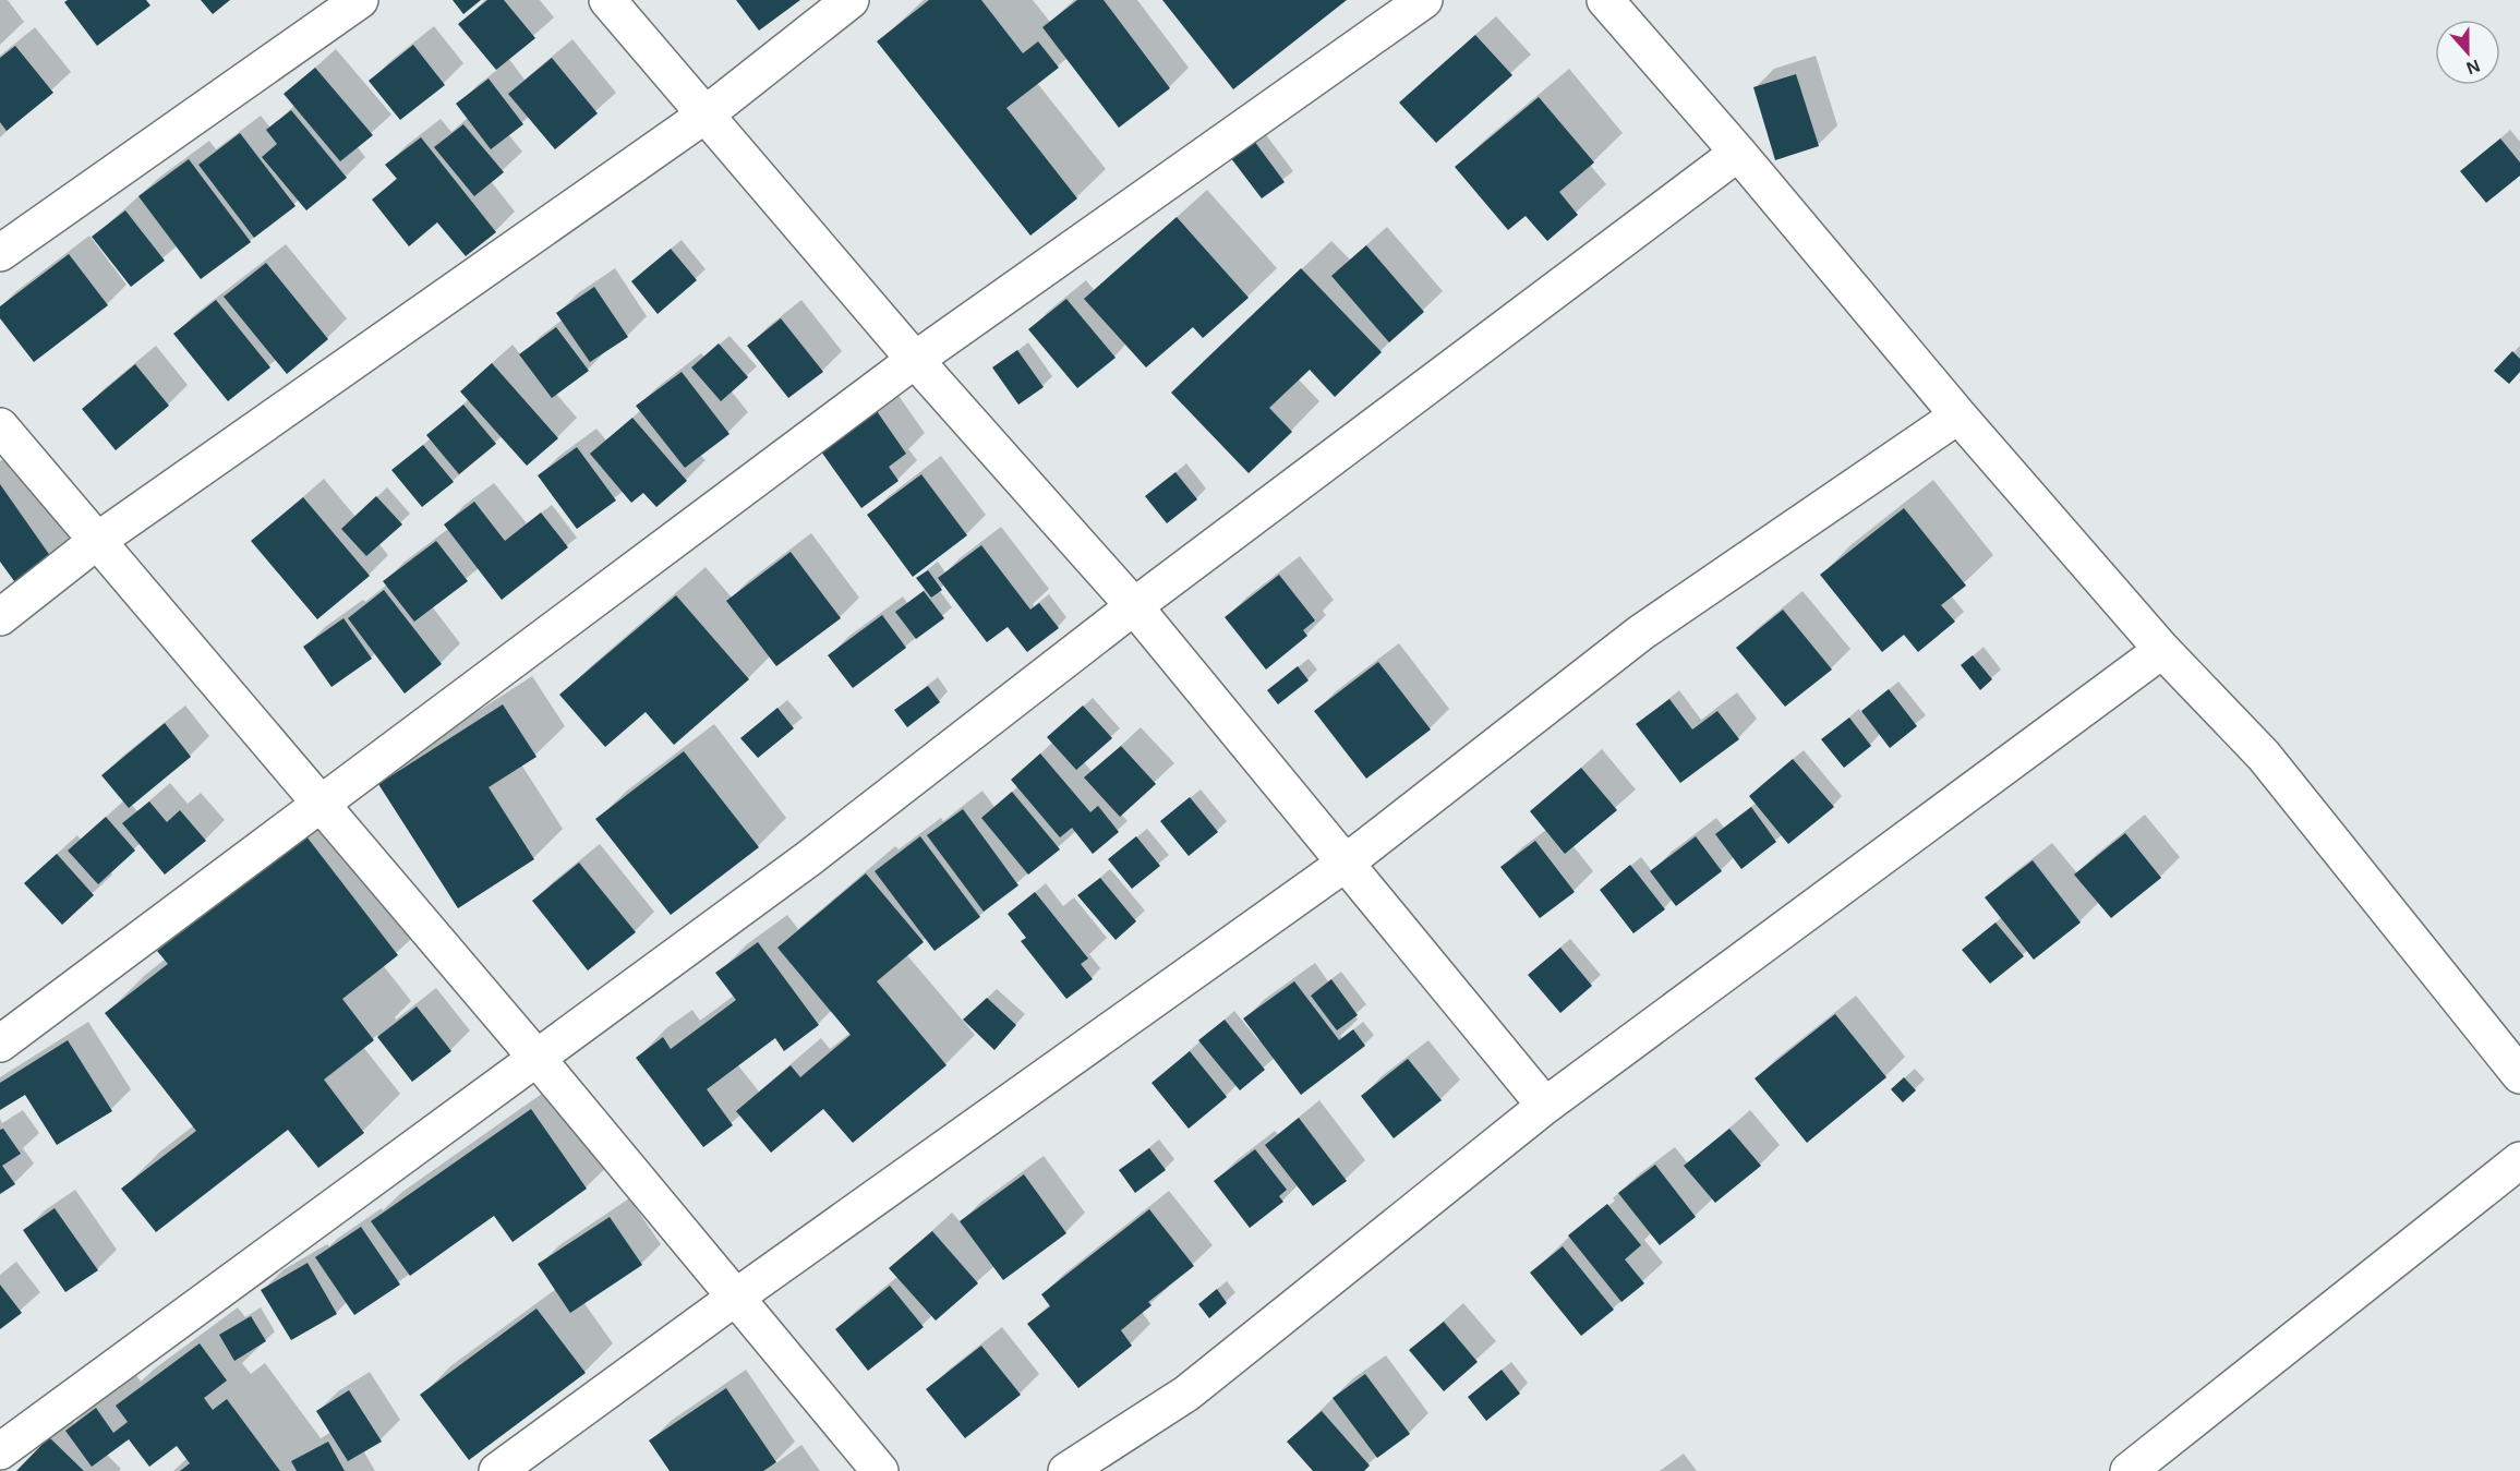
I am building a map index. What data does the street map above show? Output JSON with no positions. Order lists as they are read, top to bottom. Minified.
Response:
{"north":"bottom"}
